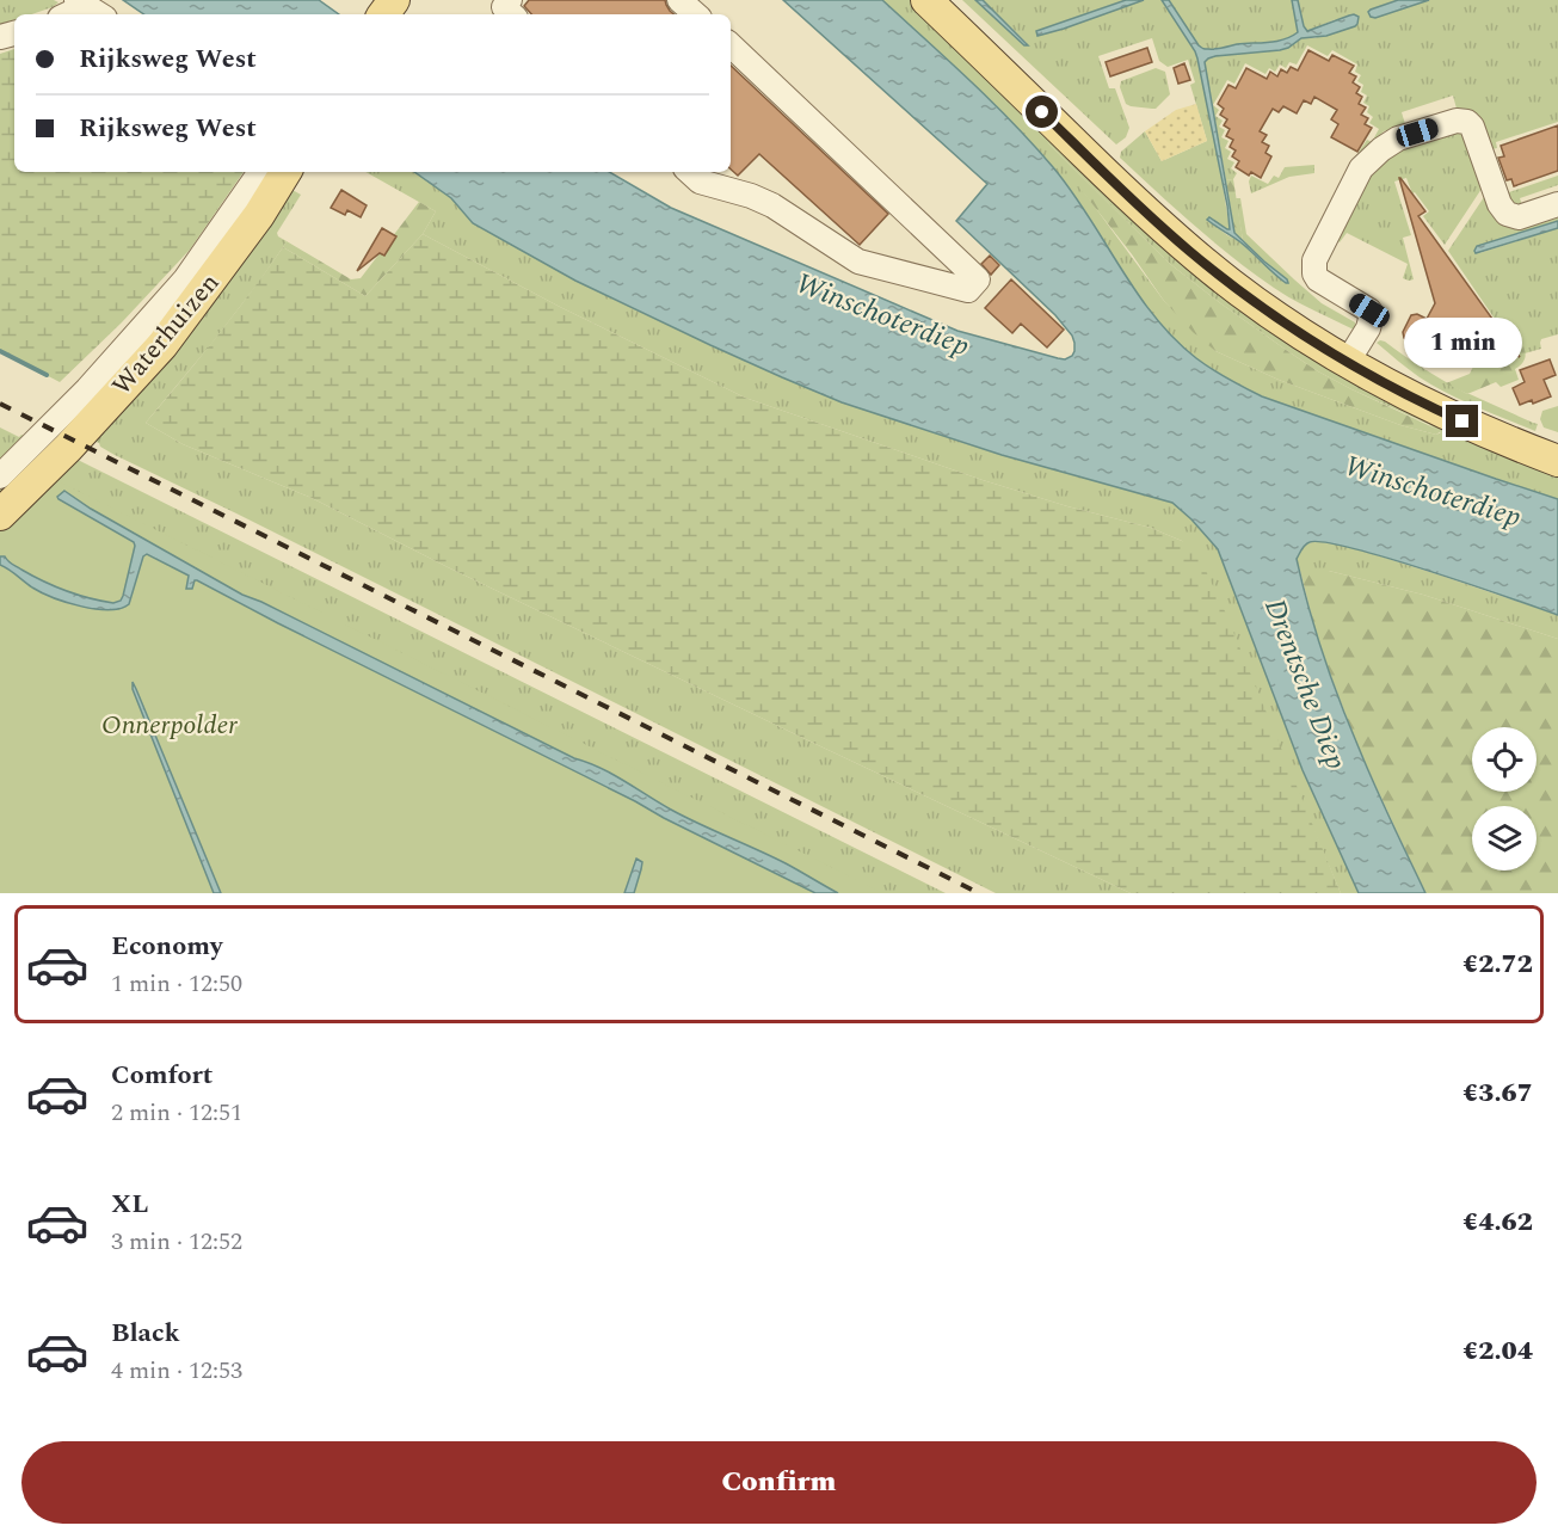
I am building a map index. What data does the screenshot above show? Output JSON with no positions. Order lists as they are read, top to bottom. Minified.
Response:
{"streets":{"main road":["Waterhuizen"]},"water":["Winschoterdiep","Drentsche Diep"],"parks":["Onnerpolder"],"page":{"banner":["Rijksweg West","Rijksweg West"],"bubble":"1 min","list":[{"name":"Economy","note":"1 min · 12:50","value":"€2.72"},{"name":"Comfort","note":"2 min · 12:51","value":"€3.67"},{"name":"XL","note":"3 min · 12:52","value":"€4.62"},{"name":"Black","note":"4 min · 12:53","value":"€2.04"}],"buttons":"Confirm"}}
